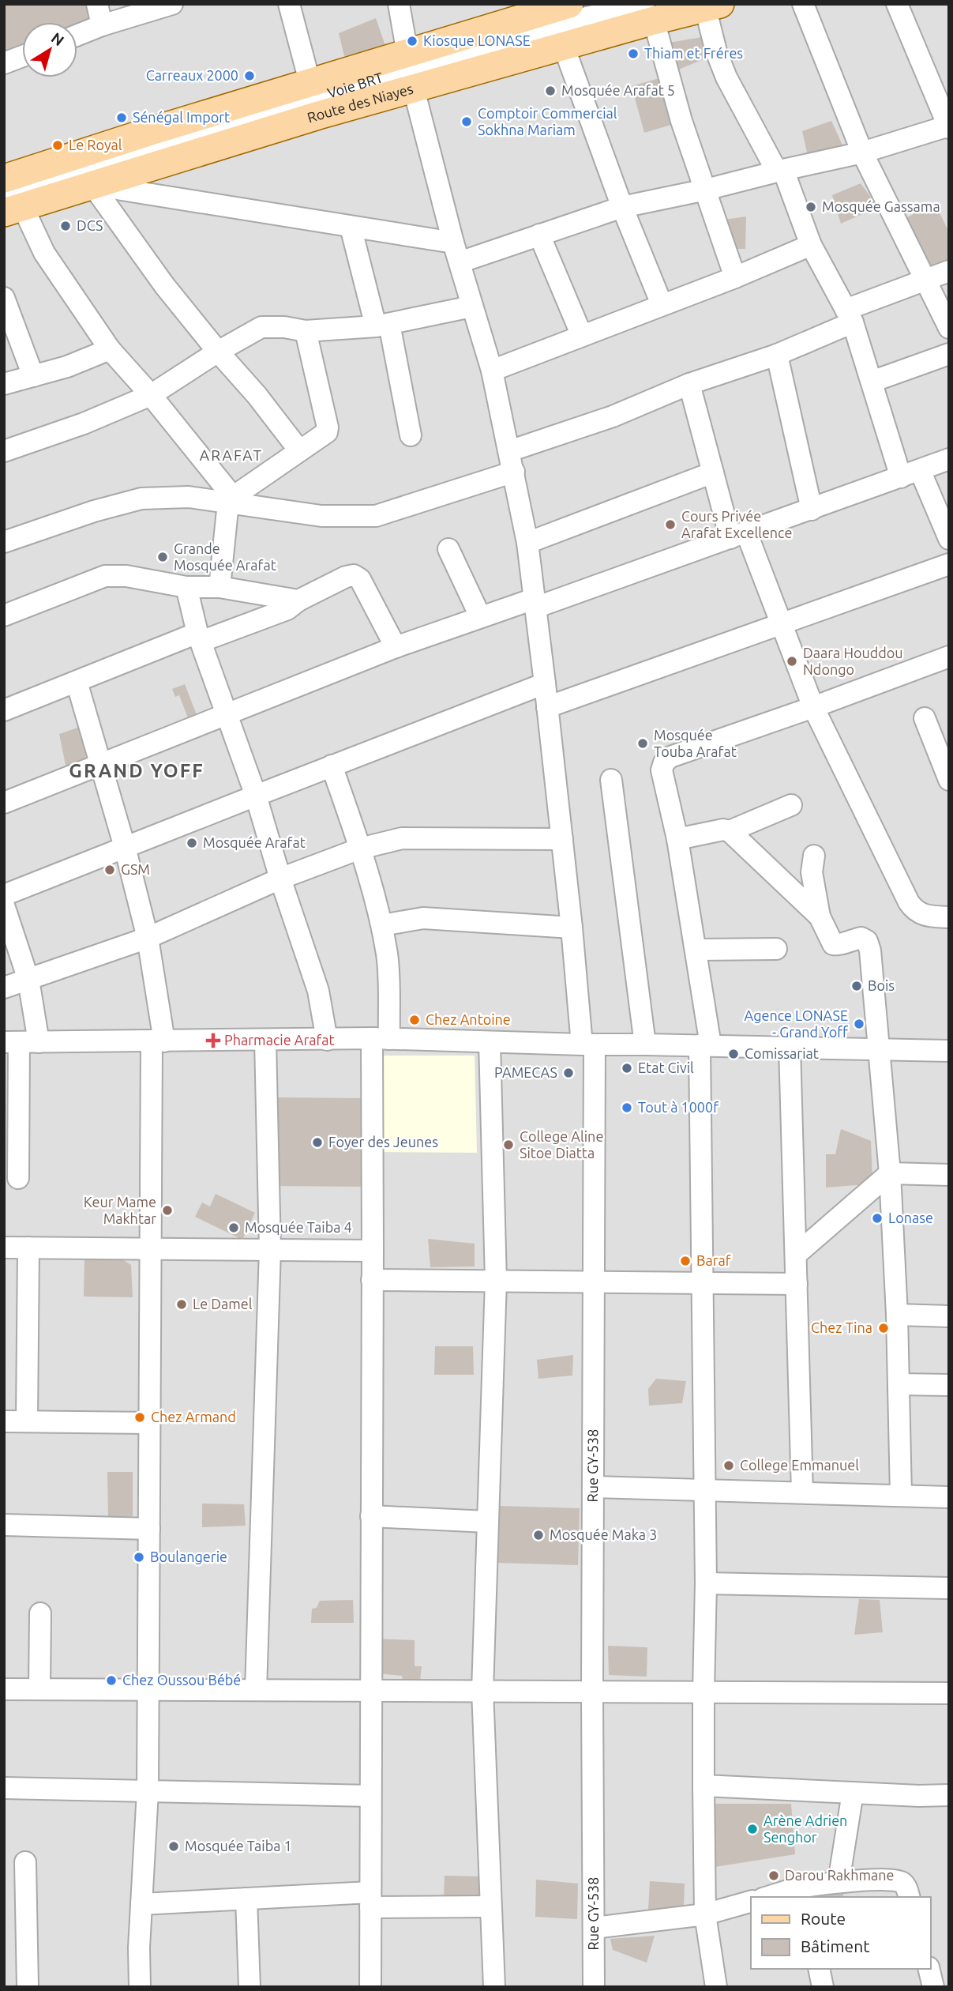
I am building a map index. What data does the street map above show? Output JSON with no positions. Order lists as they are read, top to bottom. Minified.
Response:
{"streets":{"main road":["Route des Niayes"],"street":["Voie BRT","Rue GY-538"]},"crossings":[["Voie BRT","Route des Niayes"],["Voie BRT","Rue GY-538"],["Route des Niayes","Rue GY-538"]],"districts":["ARAFAT","GRAND YOFF"],"places":{"other":["Kiosque LONASE","Thiam et Fréres","Carreaux 2000","Mosquée Arafat 5","Sénégal Import","Comptoir Commercial Sokhna Mariam","Le Royal","Mosquée Gassama","DCS","Cours Privée Arafat Excellence","Grande Mosquée Arafat","Daara Houddou Ndongo","Mosquée Touba Arafat","Mosquée Arafat","GSM","Bois","Chez Antoine","Agence LONASE - Grand Yoff","Comissariat","Etat Civil","PAMECAS","Tout à 1000f","Foyer des Jeunes","College Aline Sitoe Diatta","Keur Mame Makhtar","Lonase","Mosquée Taiba 4","Baraf","Le Damel","Chez Tina","Chez Armand","College Emmanuel","Mosquée Maka 3","Boulangerie","Chez Oussou Bébé","Arène Adrien Senghor","Mosquée Taiba 1","Darou Rakhmane"],"health":["Pharmacie Arafat"]},"legend":["Route","Bâtiment"],"north":"top right"}
